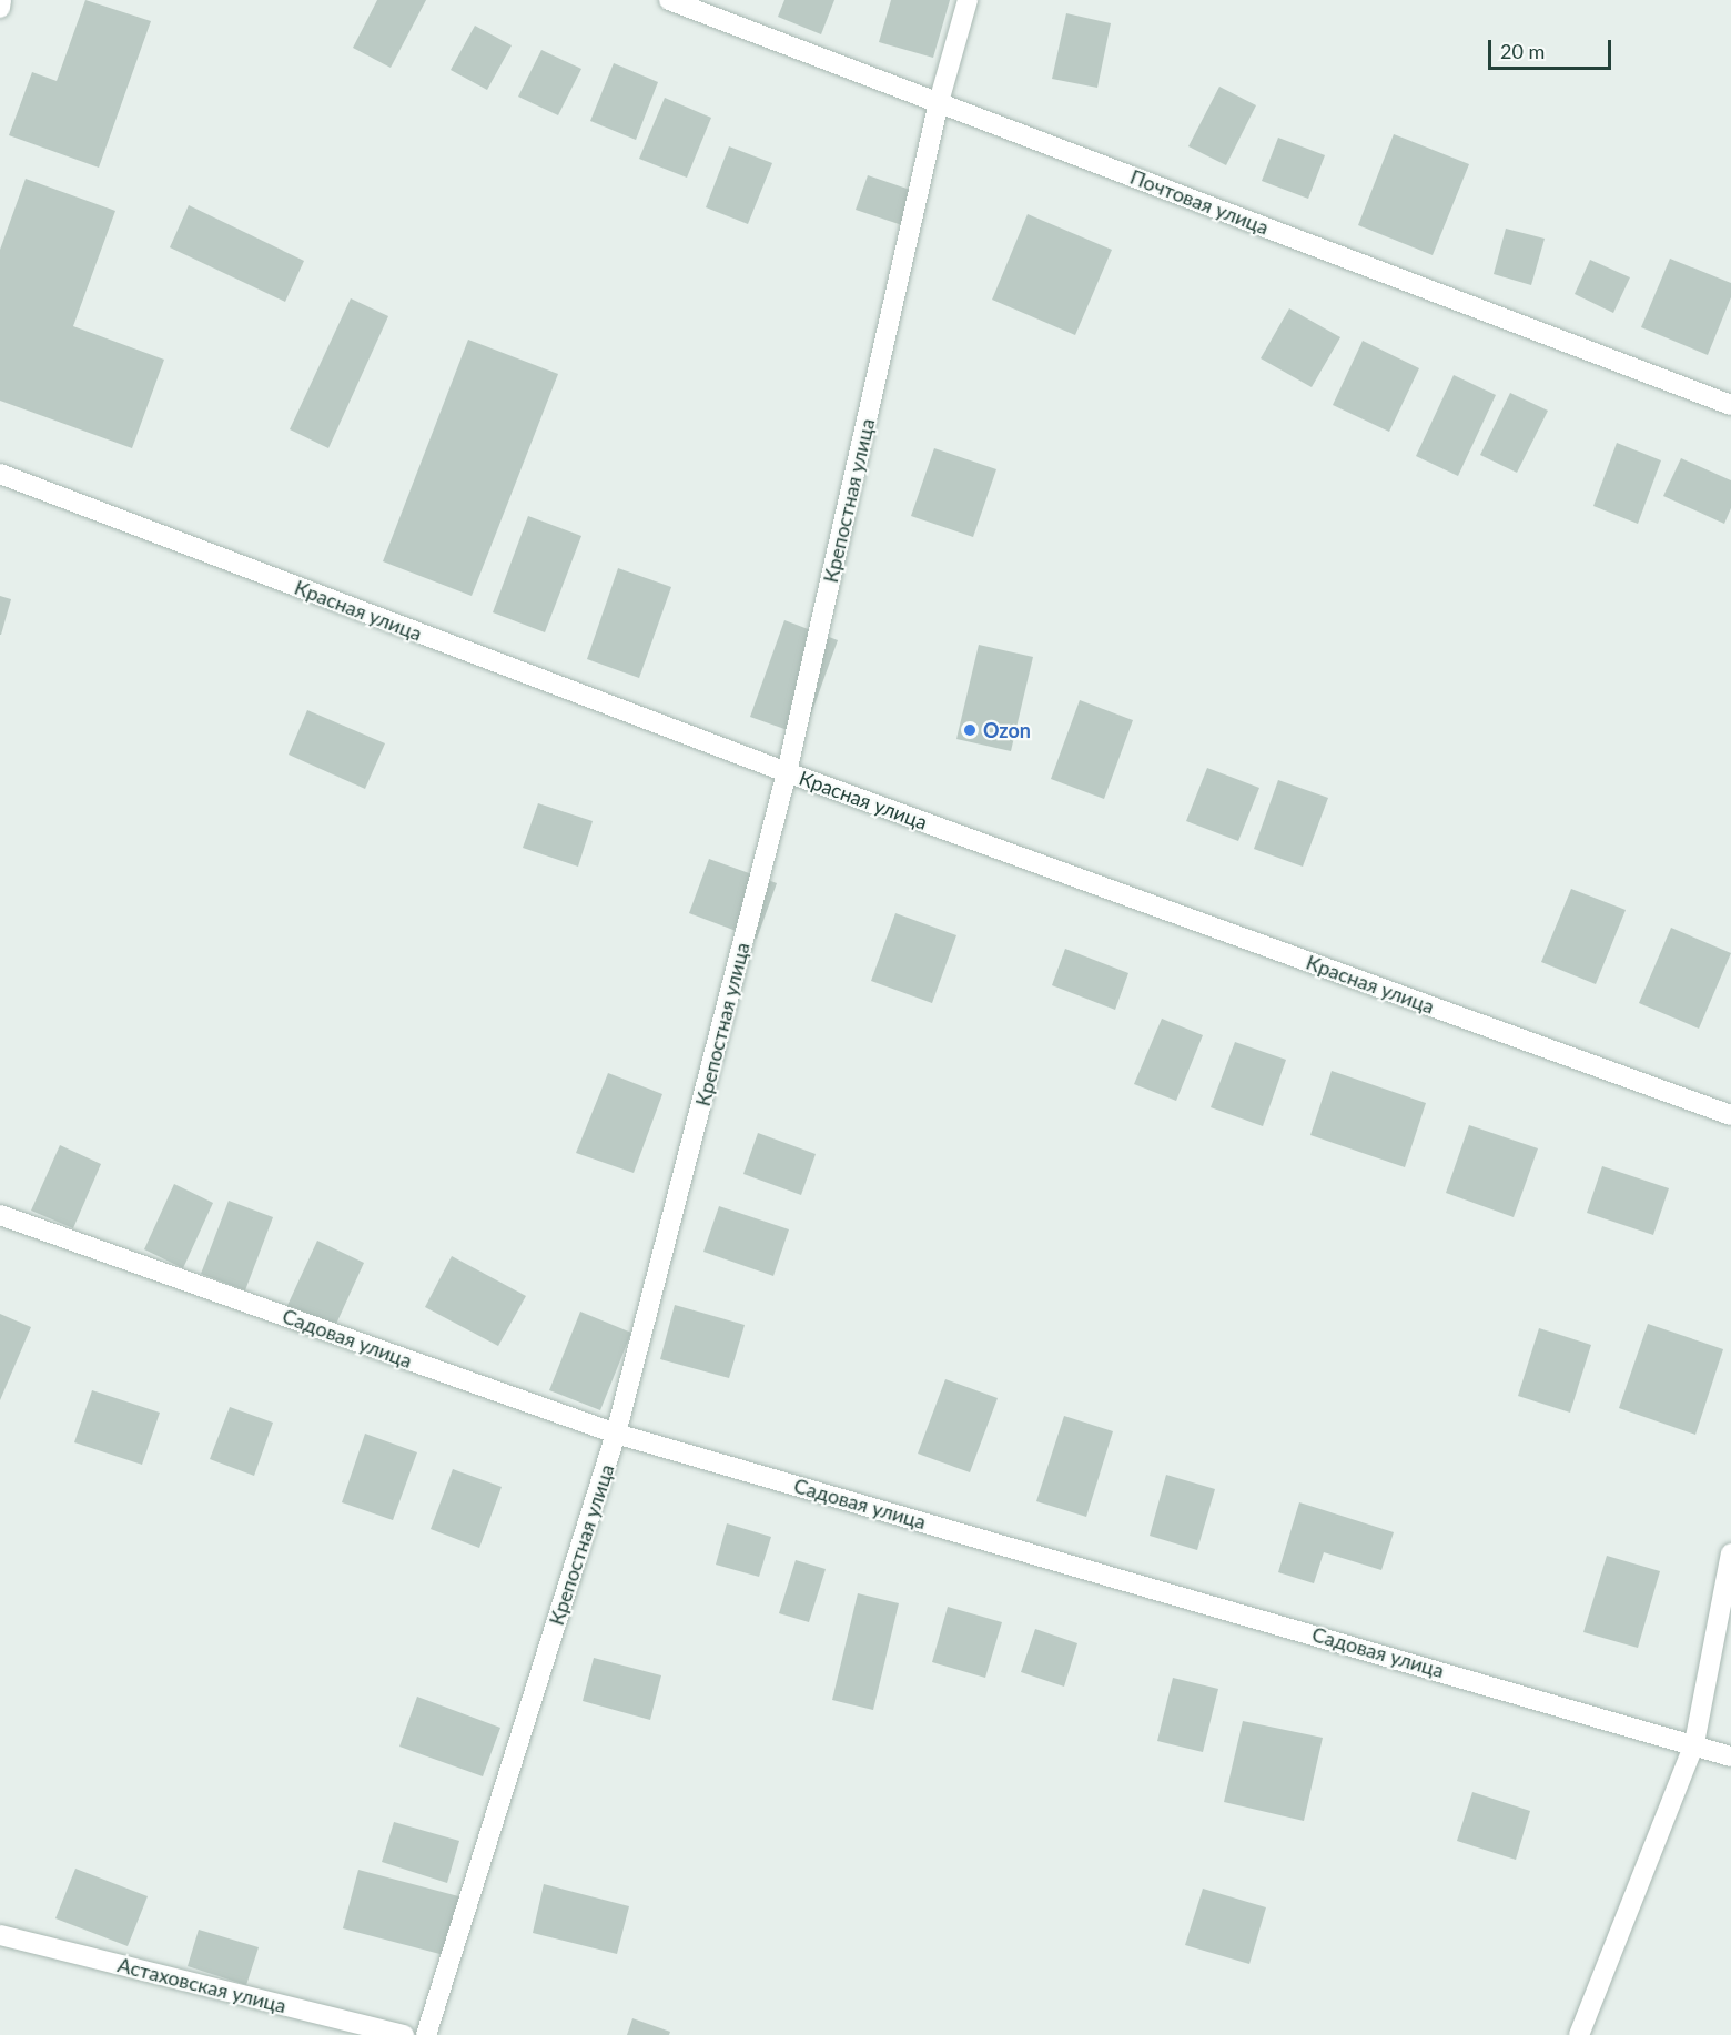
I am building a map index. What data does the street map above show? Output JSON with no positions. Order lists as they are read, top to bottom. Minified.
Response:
{"streets":{"street":["Почтовая улица","Крепостная улица","Красная улица","Садовая улица","Астаховская улица"]},"crossings":[["Почтовая улица","Крепостная улица"],["Крепостная улица","Красная улица"],["Крепостная улица","Садовая улица"]],"places":["Ozon"],"scale_bar":"20 m"}
